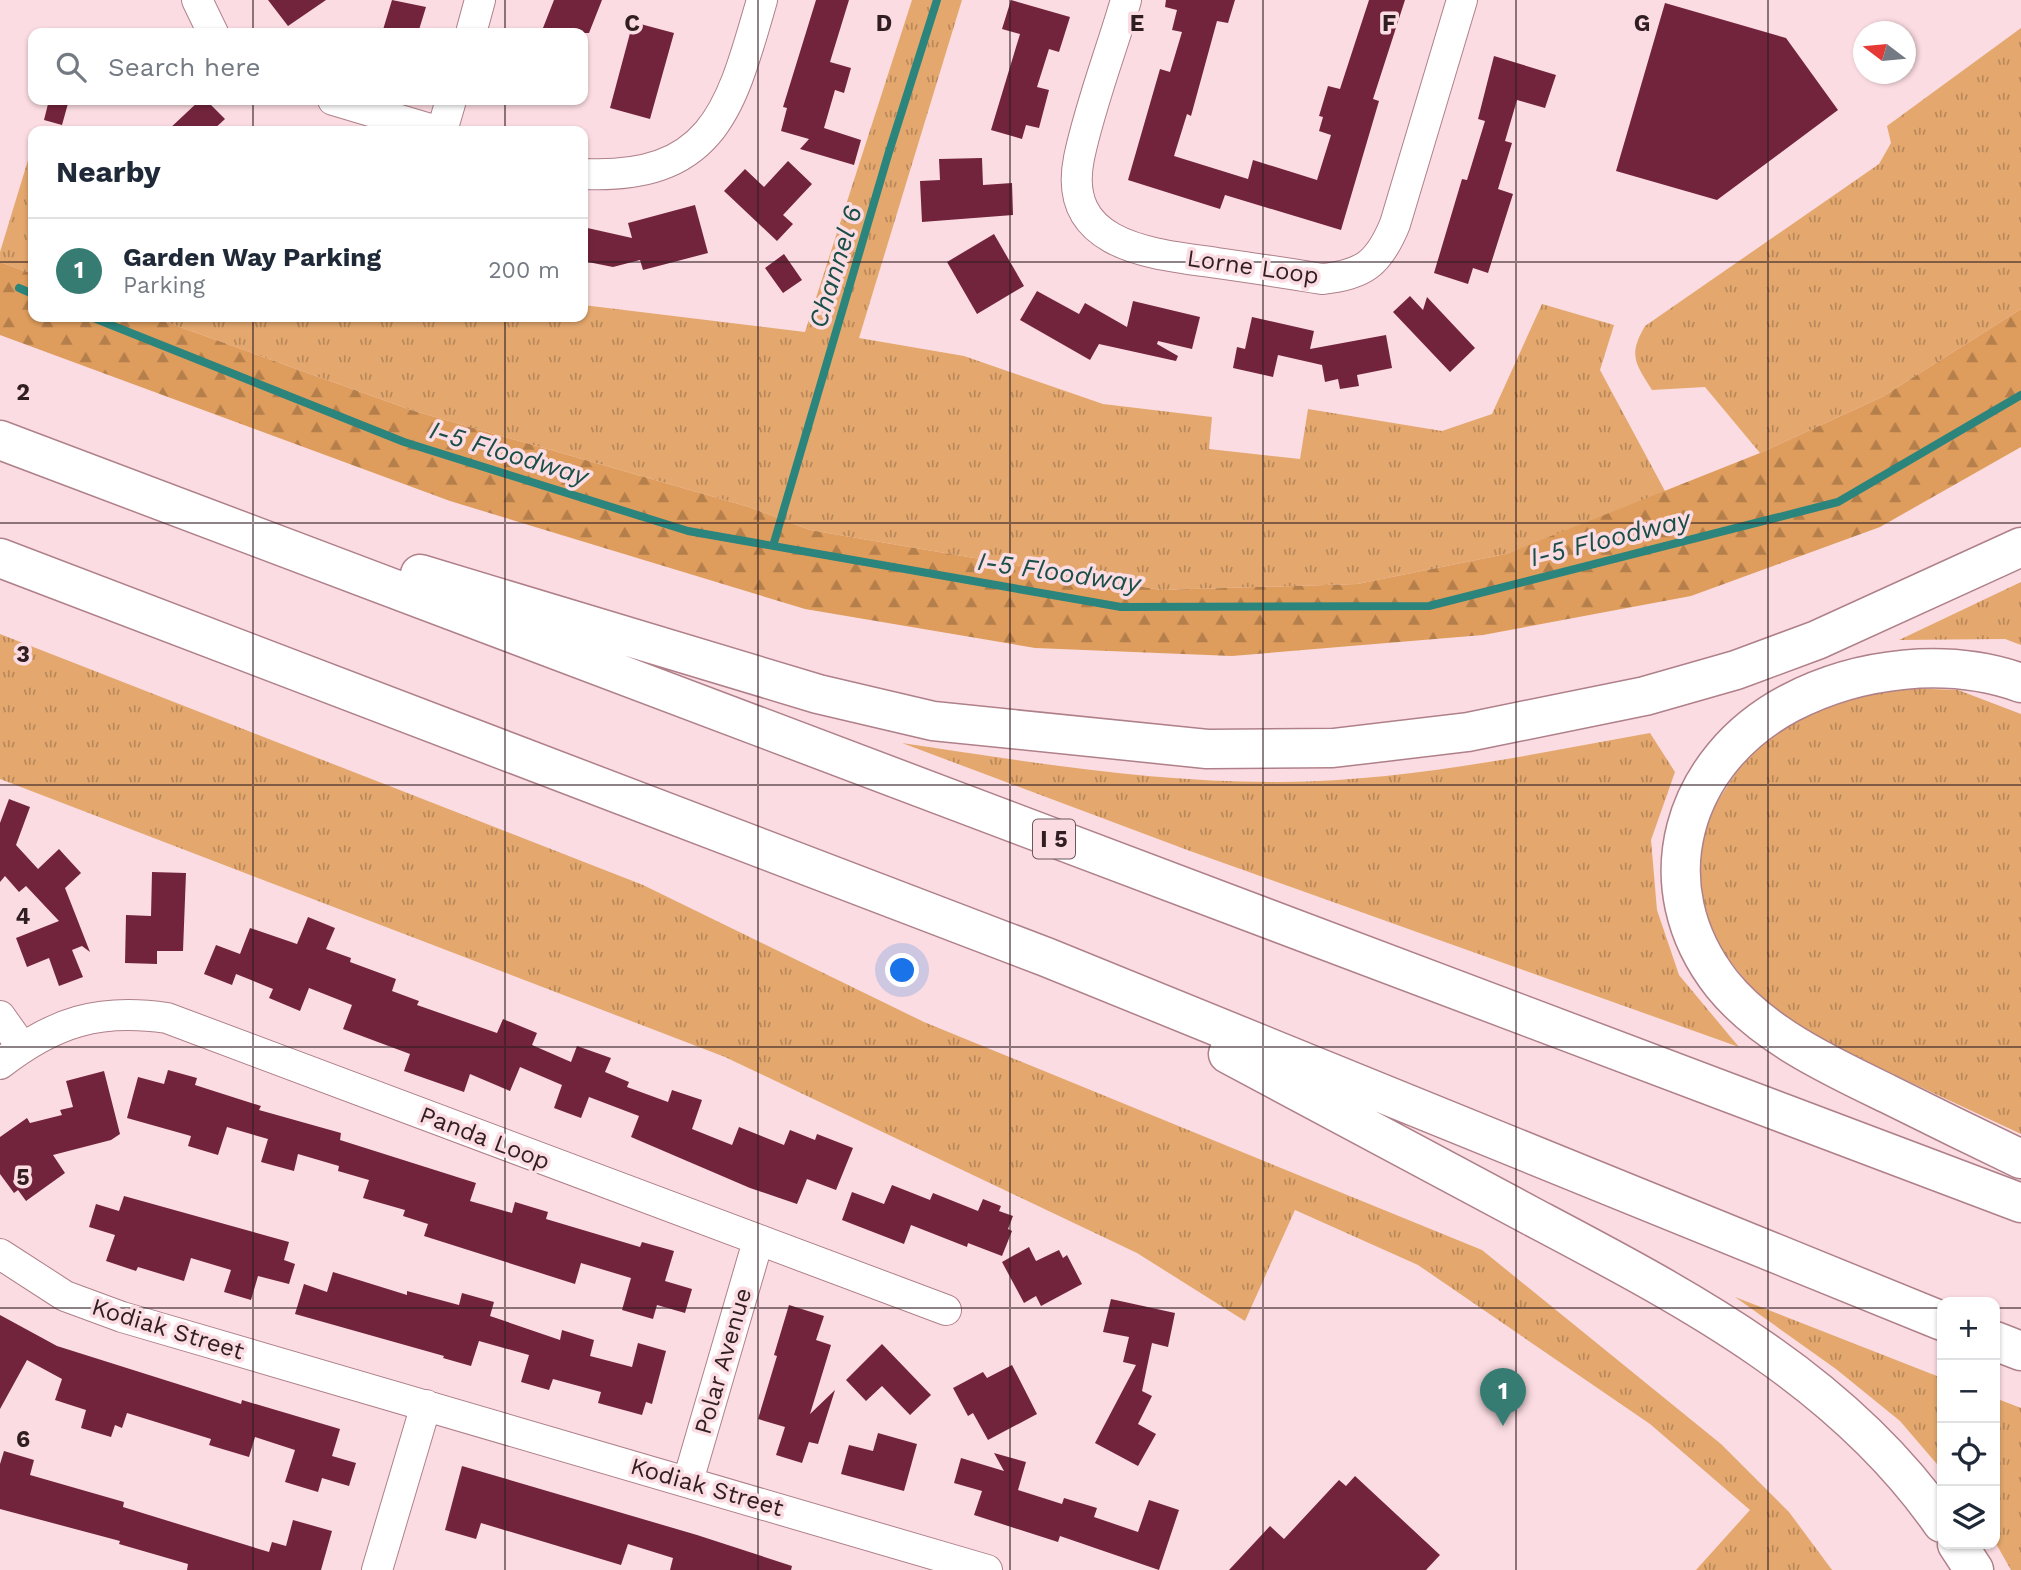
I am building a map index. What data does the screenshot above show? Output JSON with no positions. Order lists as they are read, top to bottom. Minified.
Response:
{"streets":{"highway":["I 5"],"street":["Lorne Loop","Panda Loop","Kodiak Street","Polar Avenue"]},"crossings":[["Panda Loop","Polar Avenue"],["Kodiak Street","Polar Avenue"]],"water":["Channel 6","I-5 Floodway"],"north":"left","page":{"search":"Search here","heading":"Nearby","list":[{"mark":"1","name":"Garden Way Parking","note":"Parking","value":"200 m"}],"map_buttons":["+","−"],"pins":"1"},"grid":{"columns":["C","D","E","F","G"],"rows":["2","3","4","5","6"]}}
